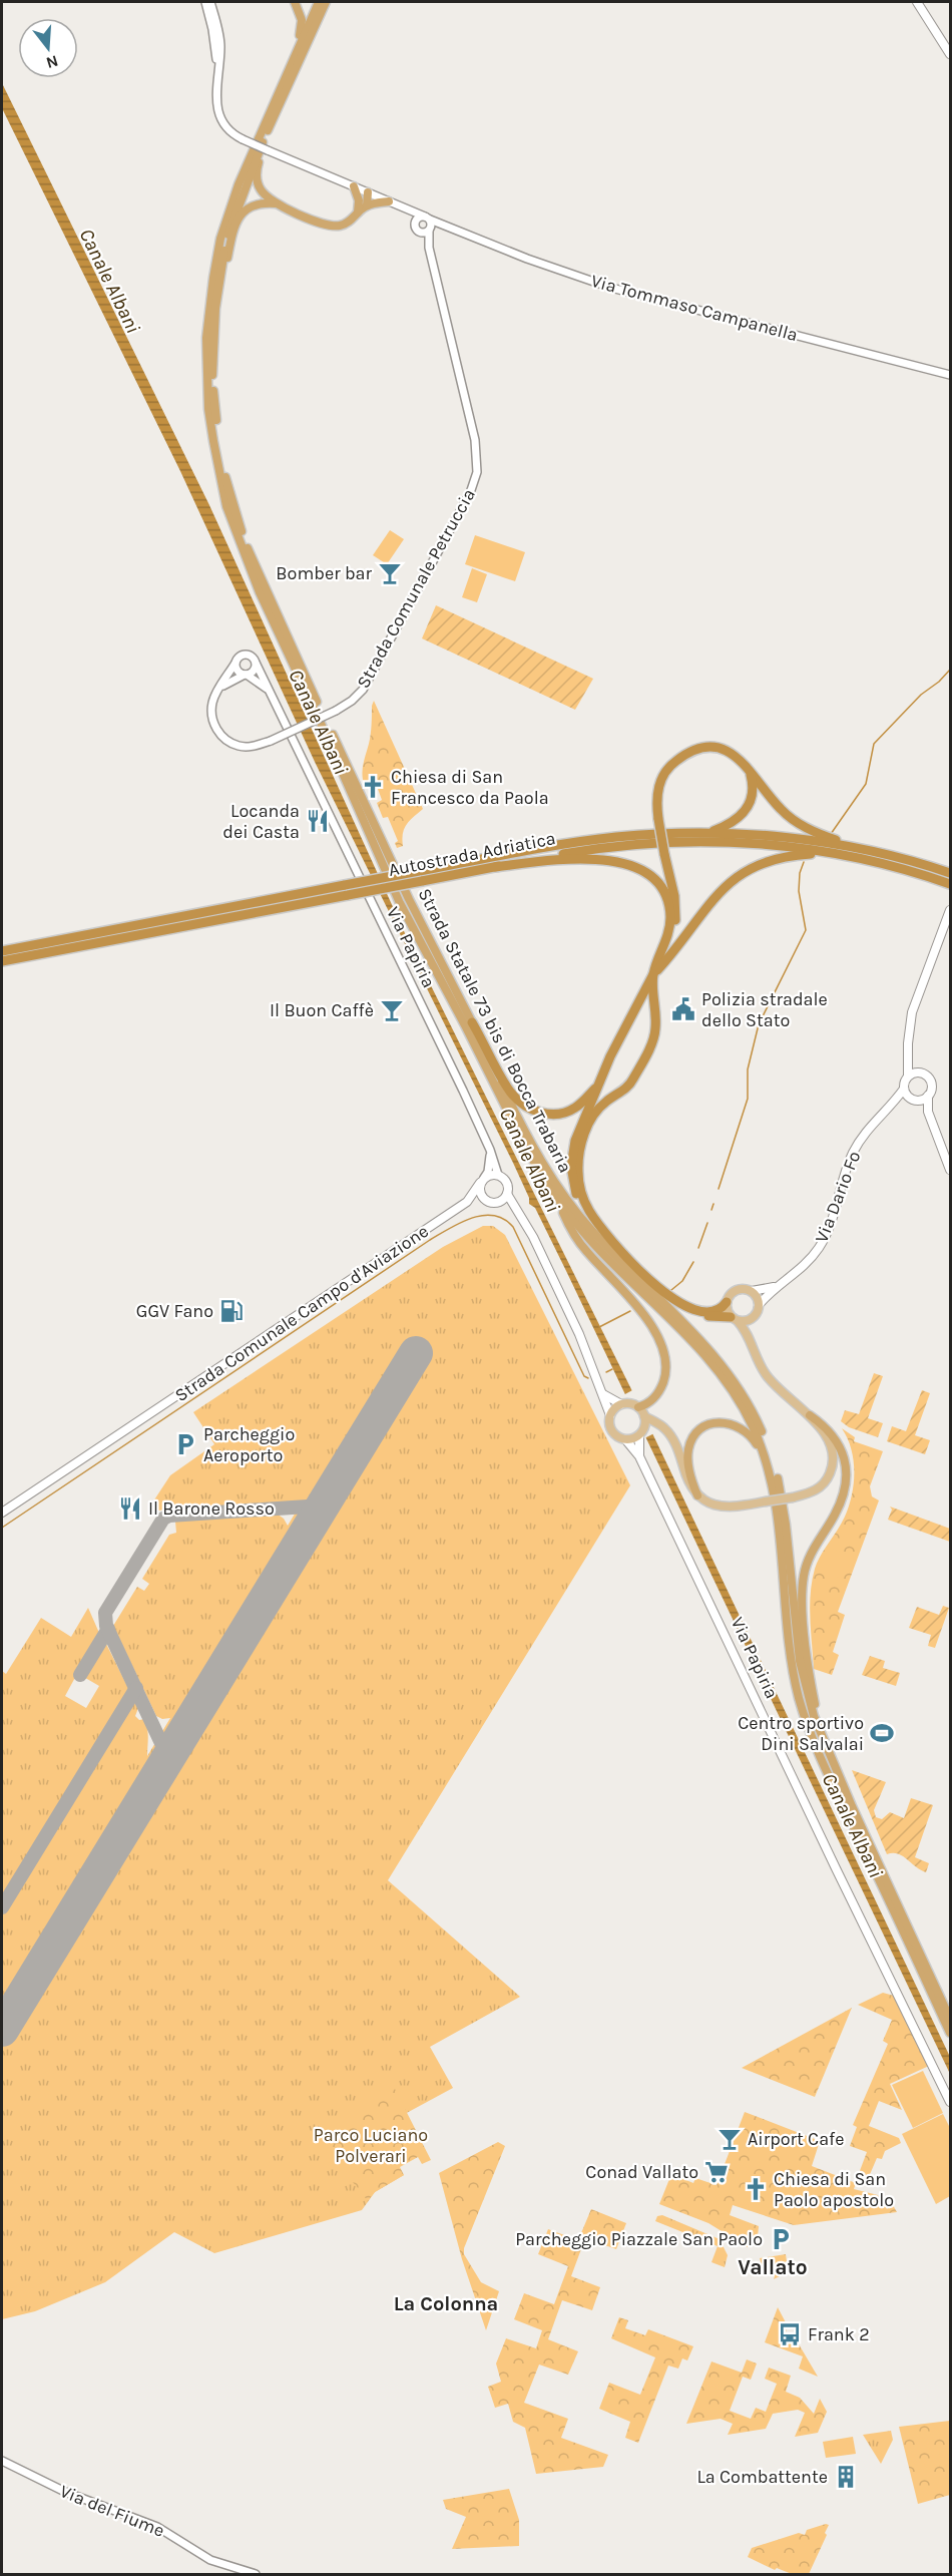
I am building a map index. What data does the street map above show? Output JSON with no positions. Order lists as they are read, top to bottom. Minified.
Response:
{"streets":{"highway":["Autostrada Adriatica","Strada Statale 73 bis di Bocca Trabaria"],"main road":["Via Papiria","Via Dario Fo","Strada Comunale Campo d'Aviazione"],"street":["Via Tommaso Campanella","Strada Comunale Petruccia","Via del Fiume"]},"crossings":[["Via Tommaso Campanella","Strada Comunale Petruccia"],["Strada Comunale Petruccia","Via Papiria"],["Via Papiria","Strada Comunale Campo d'Aviazione"]],"districts":["Vallato","La Colonna"],"water":["Canale Albani"],"parks":["Parco Luciano Polverari"],"places":{"bar":["Bomber bar","Il Buon Caffè","Airport Cafe"],"church":["Chiesa di San Francesco da Paola","Chiesa di San Paolo apostolo"],"restaurant":["Locanda dei Casta","Il Barone Rosso"],"public building":["Polizia stradale dello Stato"],"fuel station":["GGV Fano"],"parking":["Parcheggio Aeroporto","Parcheggio Piazzale San Paolo"],"sports":["Centro sportivo Dini Salvalai"],"supermarket":["Conad Vallato"],"bus stop":["Frank 2"],"building":["La Combattente"]},"north":"bottom"}
